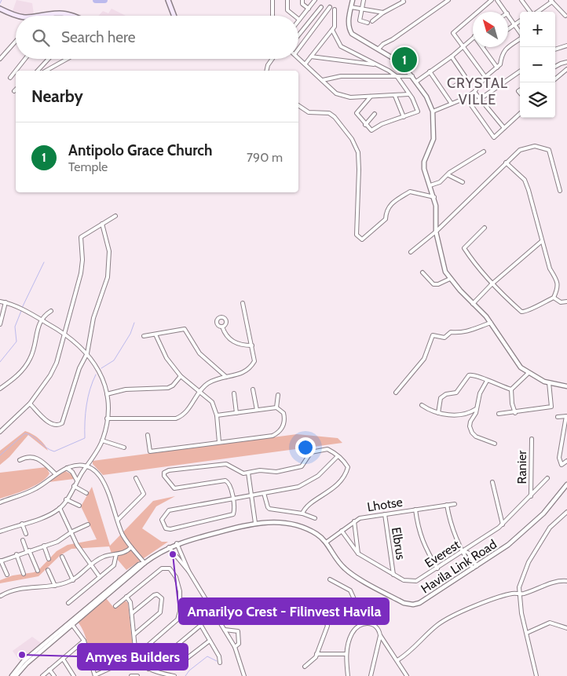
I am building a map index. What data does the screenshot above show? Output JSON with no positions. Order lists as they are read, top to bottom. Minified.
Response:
{"streets":{"street":["Ranier","Lhotse","Elbrus","Everest","Havila Link Road"]},"crossings":[["Ranier","Everest"],["Lhotse","Elbrus"],["Lhotse","Everest"],["Lhotse","Havila Link Road"],["Elbrus","Everest"]],"districts":["CRYSTAL VILLE"],"places":["Amarilyo Crest - Filinvest Havila","Amyes Builders"],"north":"top left","page":{"map_buttons":["+","−"],"search":"Search here","pins":"1","heading":"Nearby","list":[{"mark":"1","name":"Antipolo Grace Church","note":"Temple","value":"790 m"}]}}
